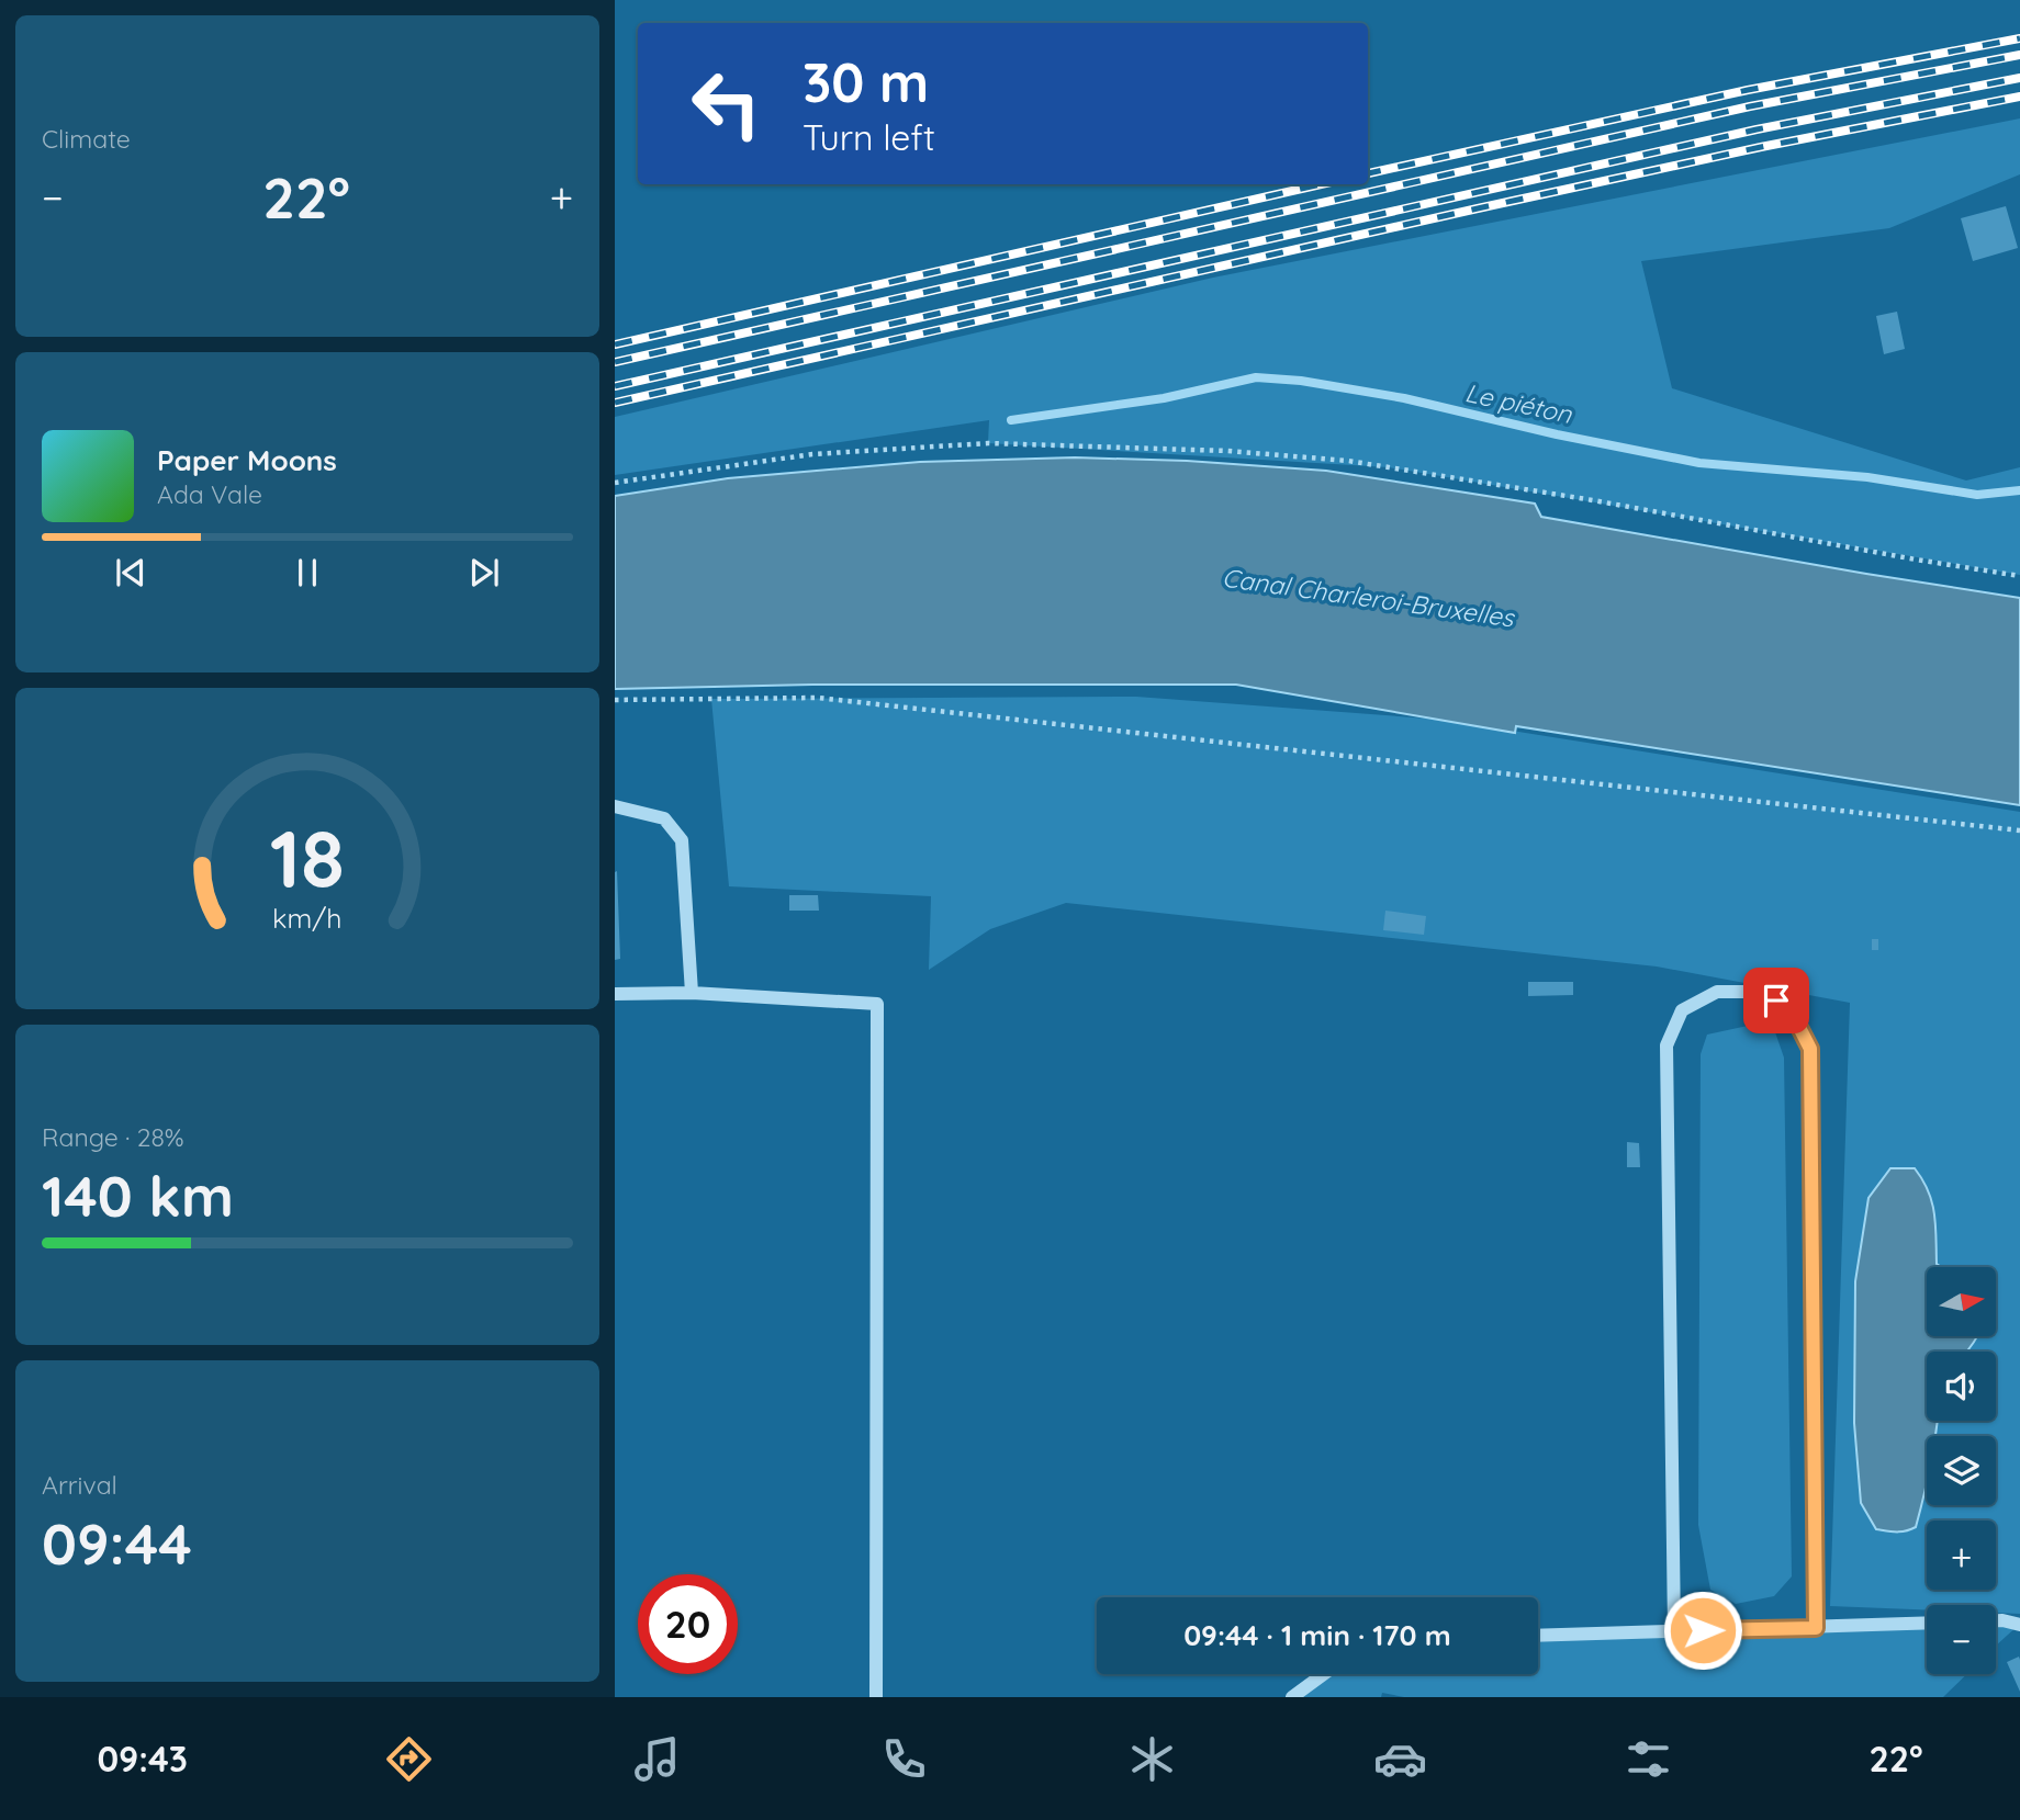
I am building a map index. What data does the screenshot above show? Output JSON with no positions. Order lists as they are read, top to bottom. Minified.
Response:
{"water":["Le piéton","Canal Charleroi-Bruxelles"],"north":"right","page":{"tile":["Climate",["Range · 28%","140 km"],["Arrival","09:44"]],"turn":["30 m","Turn left"],"heat":["−","22°","+"],"song":["Paper Moons","Ada Vale"],"map_buttons":["+","−"],"limit":"20","trip":"09:44 · 1 min · 170 m","tabs":["09:43","22°"],"gauge":["18","km/h"]}}
